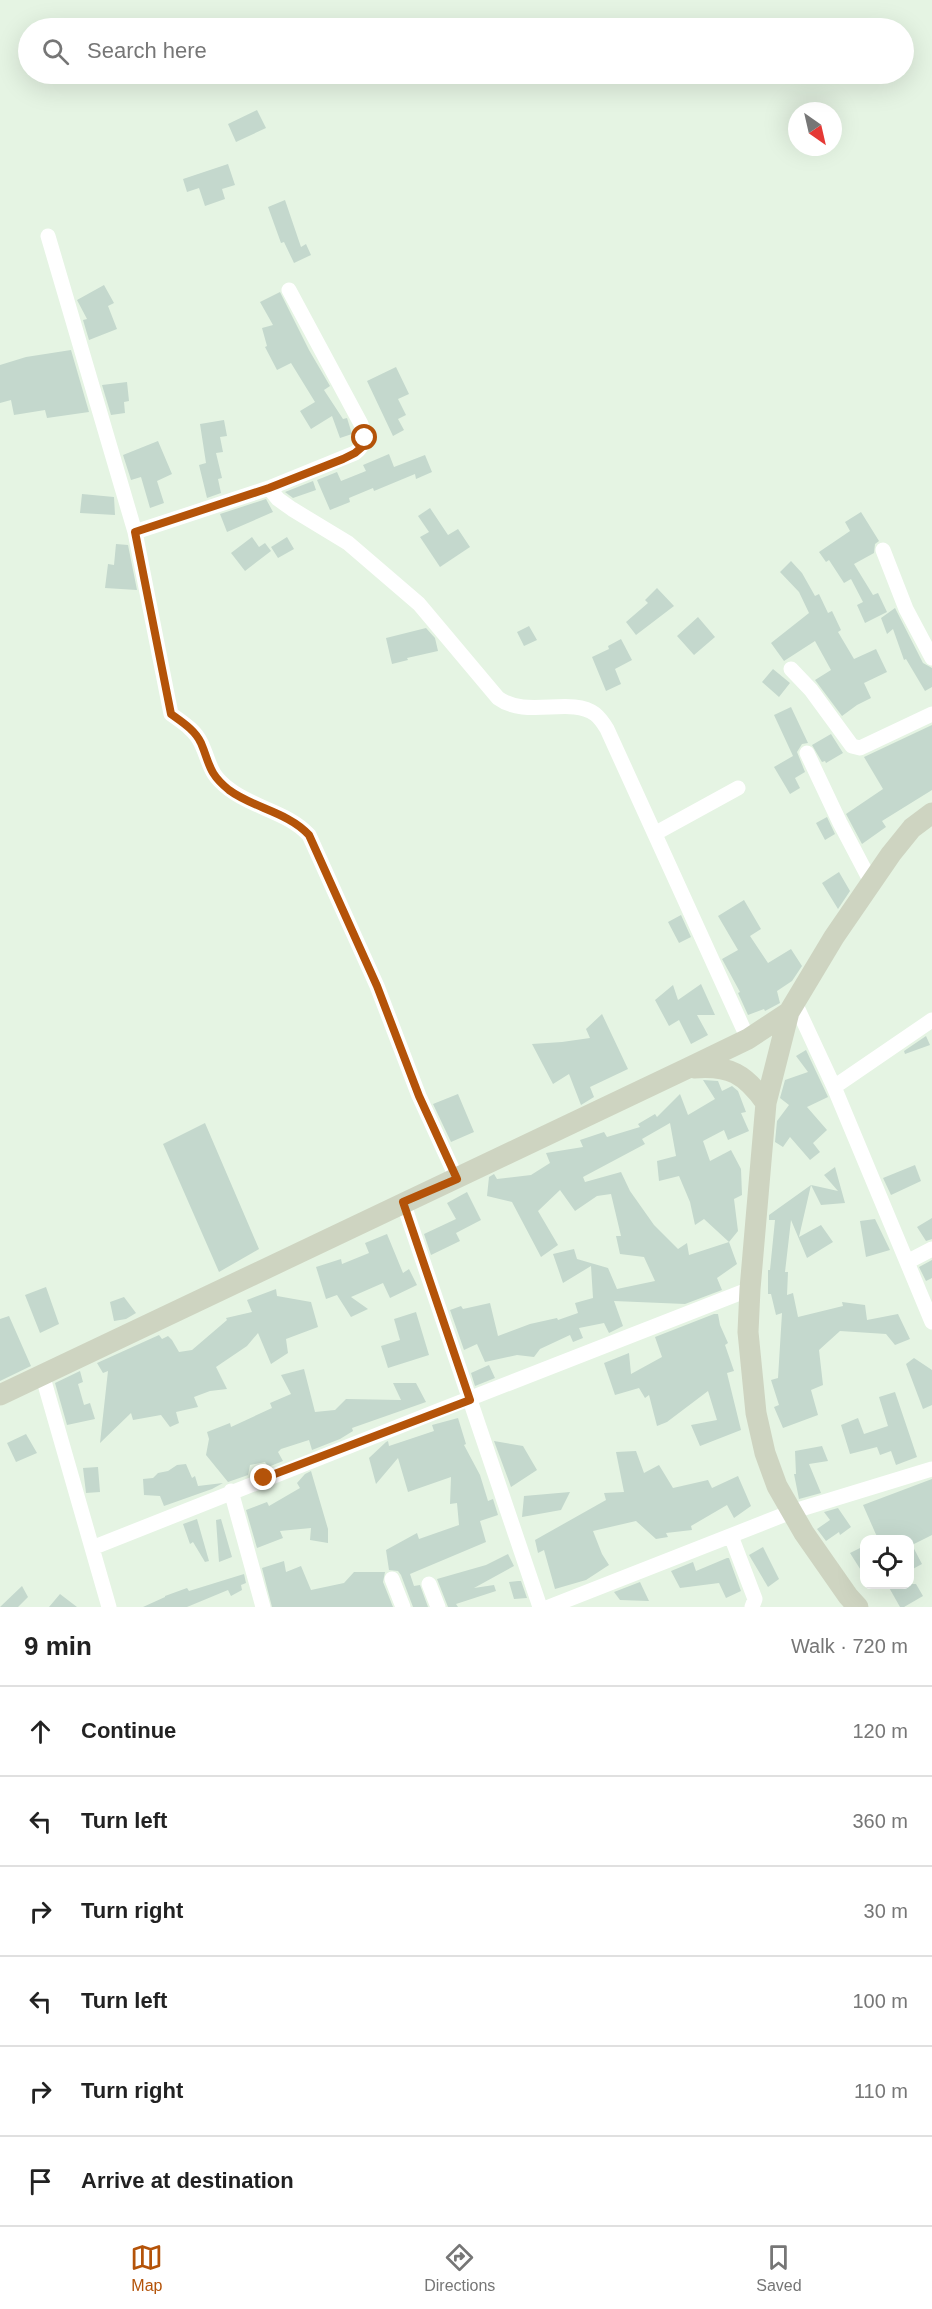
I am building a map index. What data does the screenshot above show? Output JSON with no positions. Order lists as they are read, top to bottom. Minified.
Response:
{"north":"bottom right","page":{"search":"Search here","heading":["9 min","Walk · 720 m"],"list":[["Continue","120 m"],["Turn left","360 m"],["Turn right","30 m"],["Turn left","100 m"],["Turn right","110 m"],"Arrive at destination"],"nav":["Map","Directions","Saved"]}}
